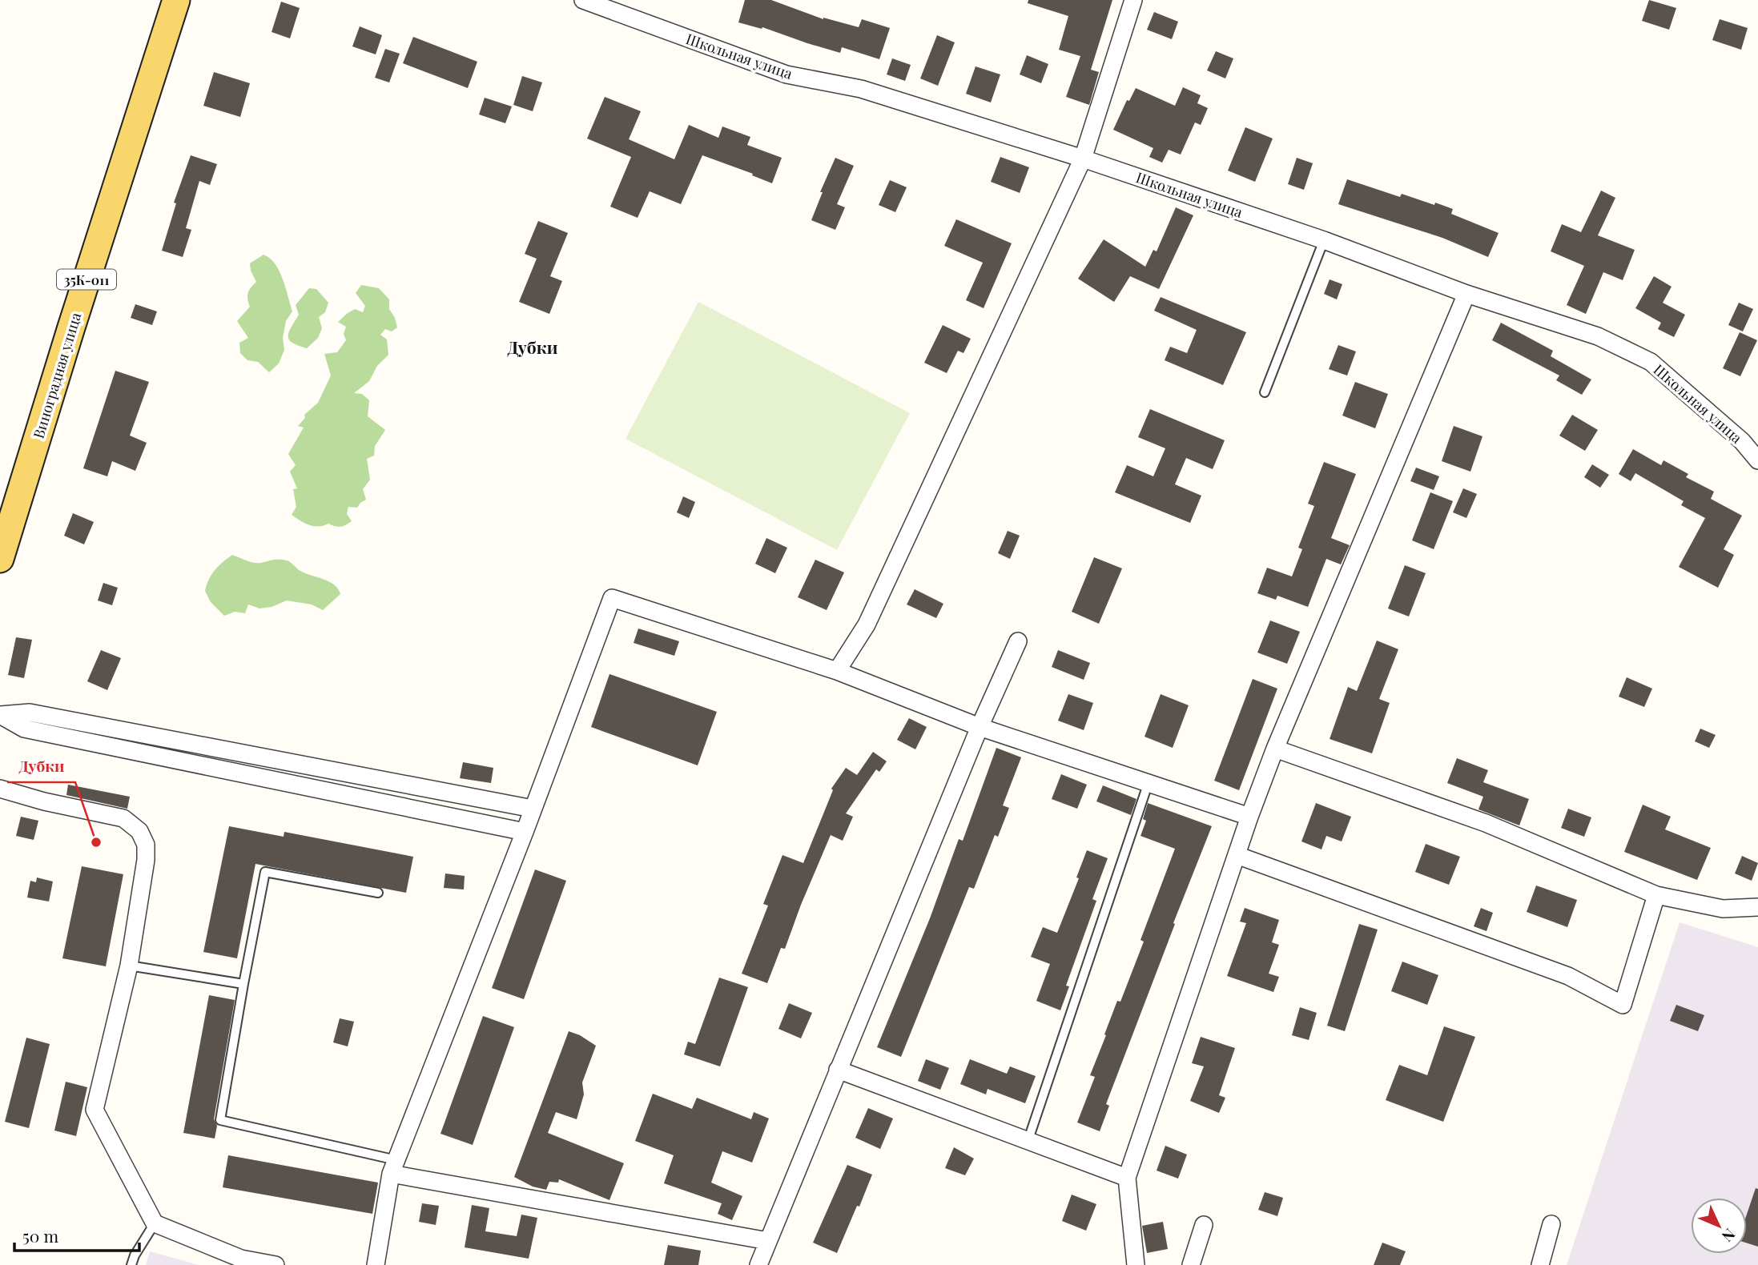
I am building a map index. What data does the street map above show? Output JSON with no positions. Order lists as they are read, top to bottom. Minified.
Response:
{"streets":{"main road":["35К-011","Виноградная улица"],"street":["Школьная улица"]},"districts":["Дубки"],"places":["Дубки"],"scale_bar":"50 m","north":"bottom right"}
